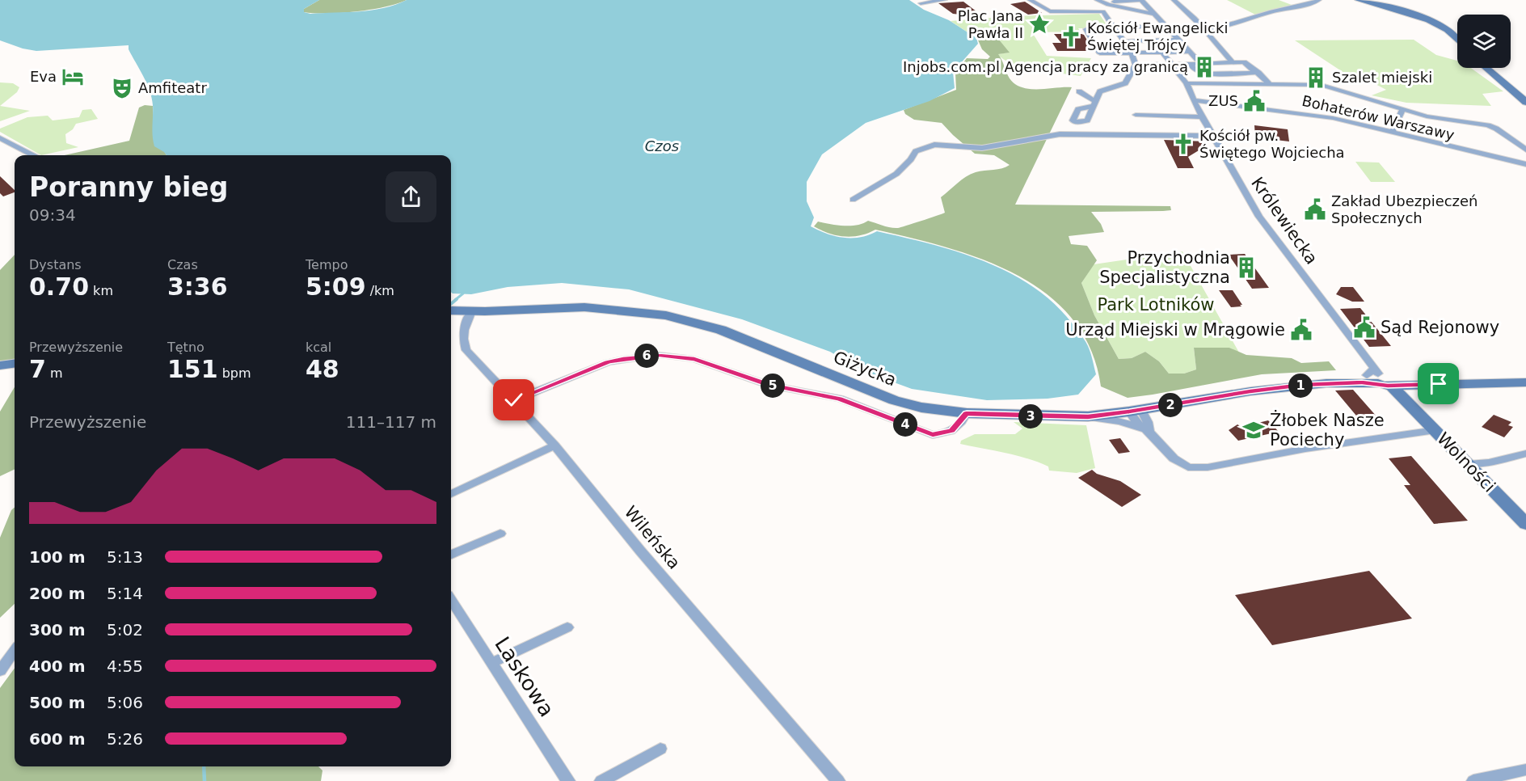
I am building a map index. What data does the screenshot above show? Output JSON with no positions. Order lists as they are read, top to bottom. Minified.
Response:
{"streets":{"street":["Bohaterów Warszawy","Królewiecka","Giżycka","Wolności","Wileńska","Laskowa"]},"crossings":[["Bohaterów Warszawy","Królewiecka"],["Królewiecka","Giżycka"],["Królewiecka","Wolności"],["Giżycka","Wolności"],["Giżycka","Wileńska"]],"water":["Czos"],"parks":["Park Lotników"],"places":{"place":["Plac Jana Pawła II"],"church":["Kościół Ewangelicki Świętej Trójcy","Kościół pw. Świętego Wojciecha"],"building":["Injobs.com.pl Agencja pracy za granicą","Szalet miejski","Przychodnia Specjalistyczna"],"hotel":["Eva"],"theatre":["Amfiteatr"],"public building":["ZUS","Zakład Ubezpieczeń Społecznych","Sąd Rejonowy","Urząd Miejski w Mrągowie"],"school or university":["Żłobek Nasze Pociechy"]},"page":{"heading":["Poranny bieg","09:34"],"stats":[["Dystans","0.70 km"],["Czas","3:36"],["Tempo","5:09 /km"],["Przewyższenie","7 m"],["Tętno","151 bpm"],["kcal","48"]],"pins":["6","1","5","2","3","4"],"chart":["Przewyższenie","111–117 m"],"list":[{"name":"100 m","note":"5:13"},{"name":"200 m","note":"5:14"},{"name":"300 m","note":"5:02"},{"name":"400 m","note":"4:55"},{"name":"500 m","note":"5:06"},{"name":"600 m","note":"5:26"}]}}
